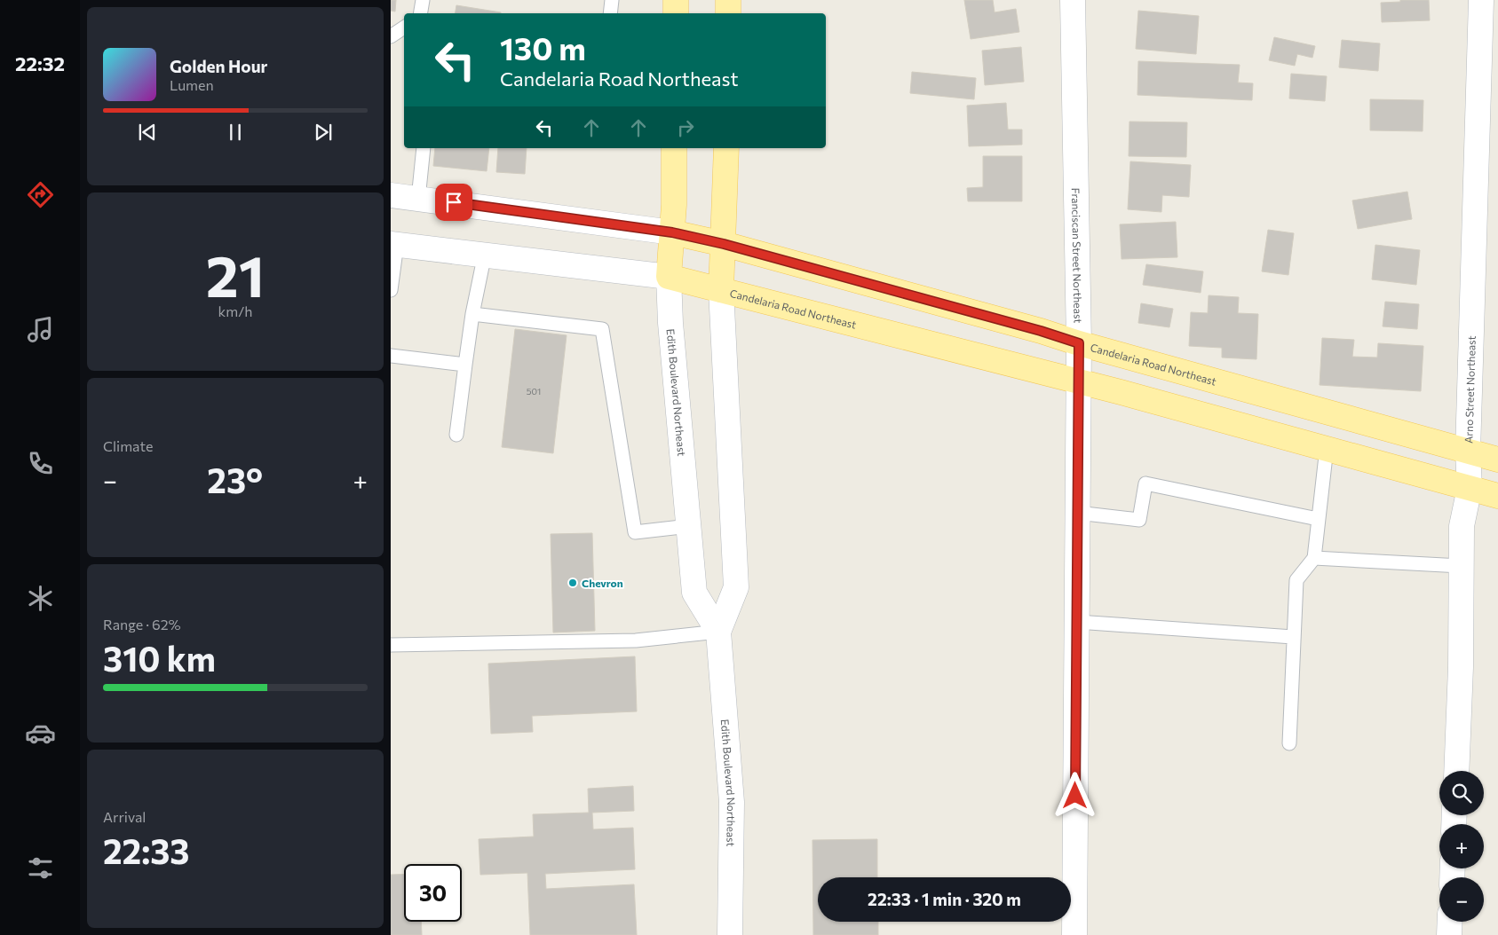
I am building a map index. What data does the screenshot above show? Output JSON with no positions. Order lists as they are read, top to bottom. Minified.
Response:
{"streets":{"main road":["Candelaria Road Northeast","Edith Boulevard Northeast"],"street":["Franciscan Street Northeast","Arno Street Northeast"]},"crossings":[["Franciscan Street Northeast","Candelaria Road Northeast"],["Candelaria Road Northeast","Arno Street Northeast"],["Candelaria Road Northeast","Edith Boulevard Northeast"]],"places":["Chevron"],"house_numbers":["501"],"page":{"tabs":"22:32","turn":["130 m","Candelaria Road Northeast"],"song":["Golden Hour","Lumen"],"tile":[["21","km/h"],"Climate",["Range · 62%","310 km"],["Arrival","22:33"]],"heat":["−","23°","+"],"map_buttons":["+","−"],"limit":"30","trip":"22:33 · 1 min · 320 m"}}
